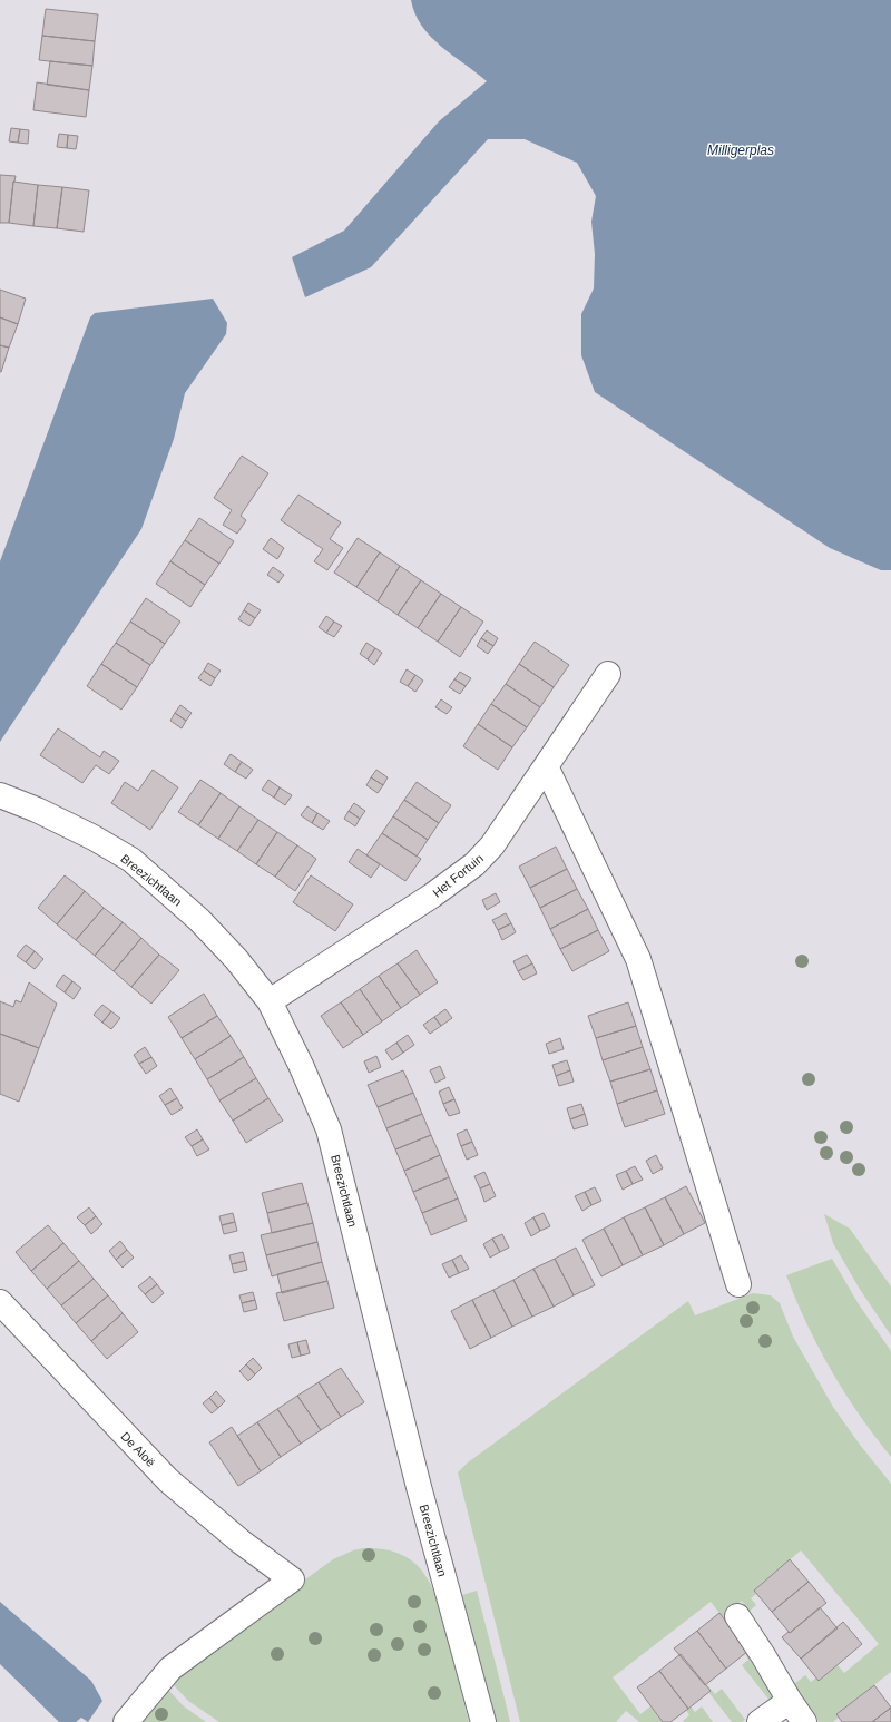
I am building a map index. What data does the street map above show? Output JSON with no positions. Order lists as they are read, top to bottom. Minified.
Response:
{"streets":{"street":["Het Fortuin","Breezichtlaan","De Aloë"]},"crossings":[["Het Fortuin","Breezichtlaan"]],"water":["Milligerplas"]}
